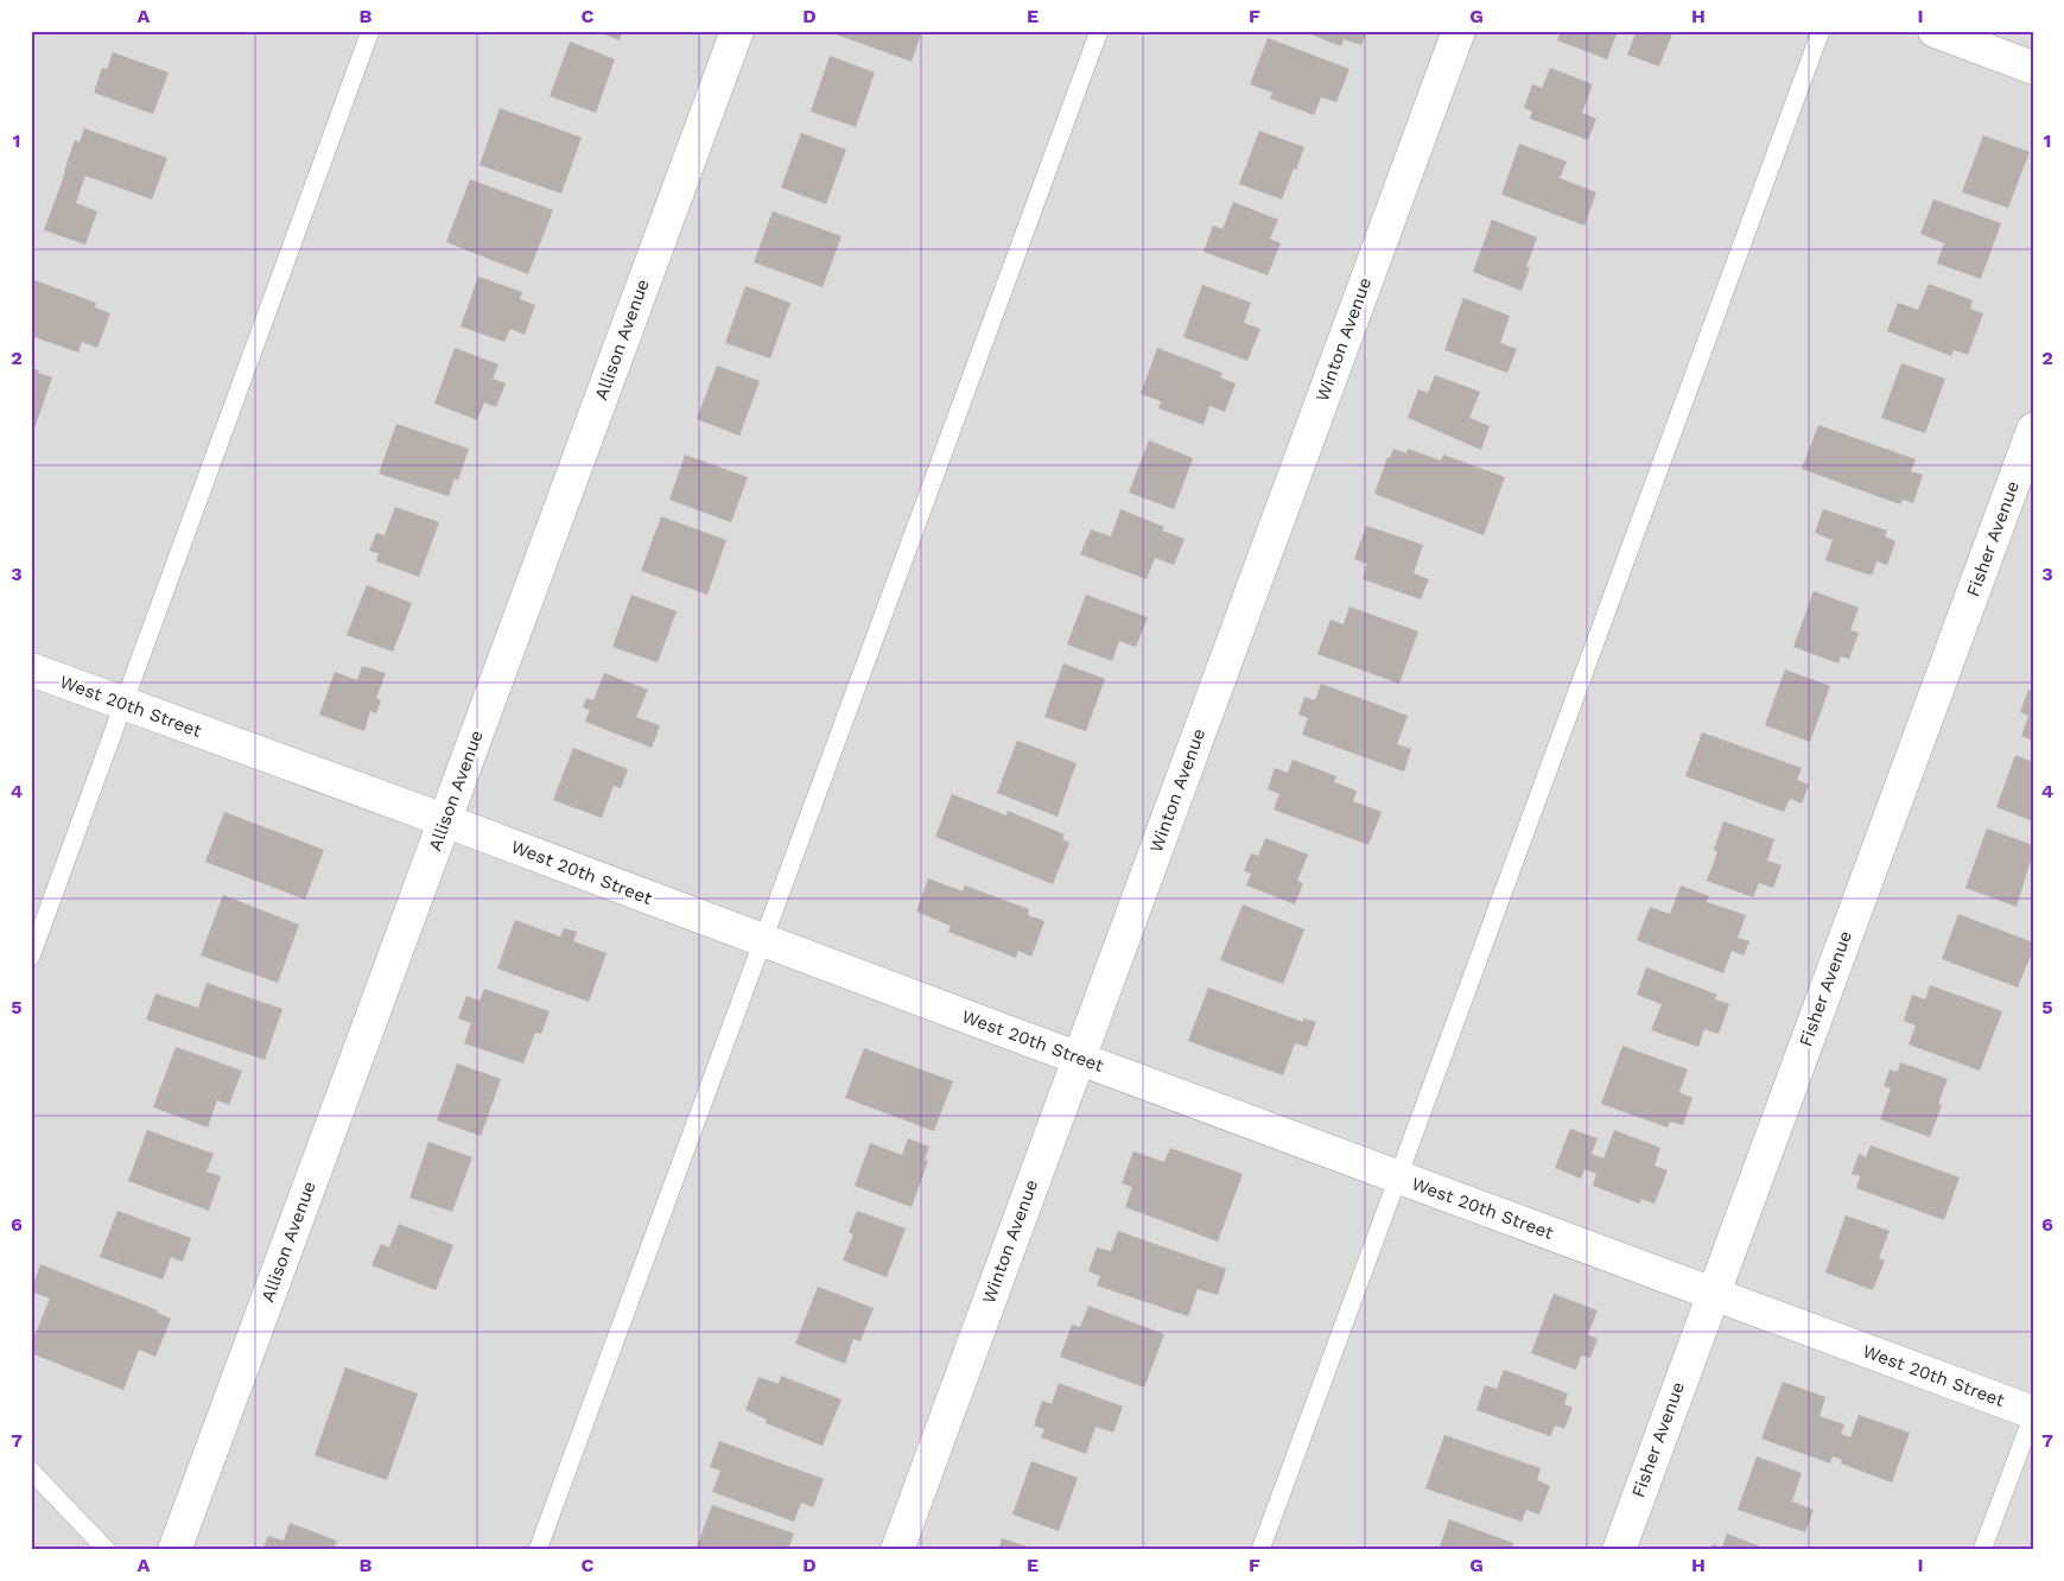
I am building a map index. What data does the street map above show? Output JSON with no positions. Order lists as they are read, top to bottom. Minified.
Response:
{"streets":{"street":["Allison Avenue","Winton Avenue","Fisher Avenue","West 20th Street"]},"crossings":[["Allison Avenue","West 20th Street"],["Winton Avenue","West 20th Street"],["Fisher Avenue","West 20th Street"]],"grid":{"columns":["A","B","C","D","E","F","G","H","I"],"rows":["1","2","3","4","5","6","7"]}}
